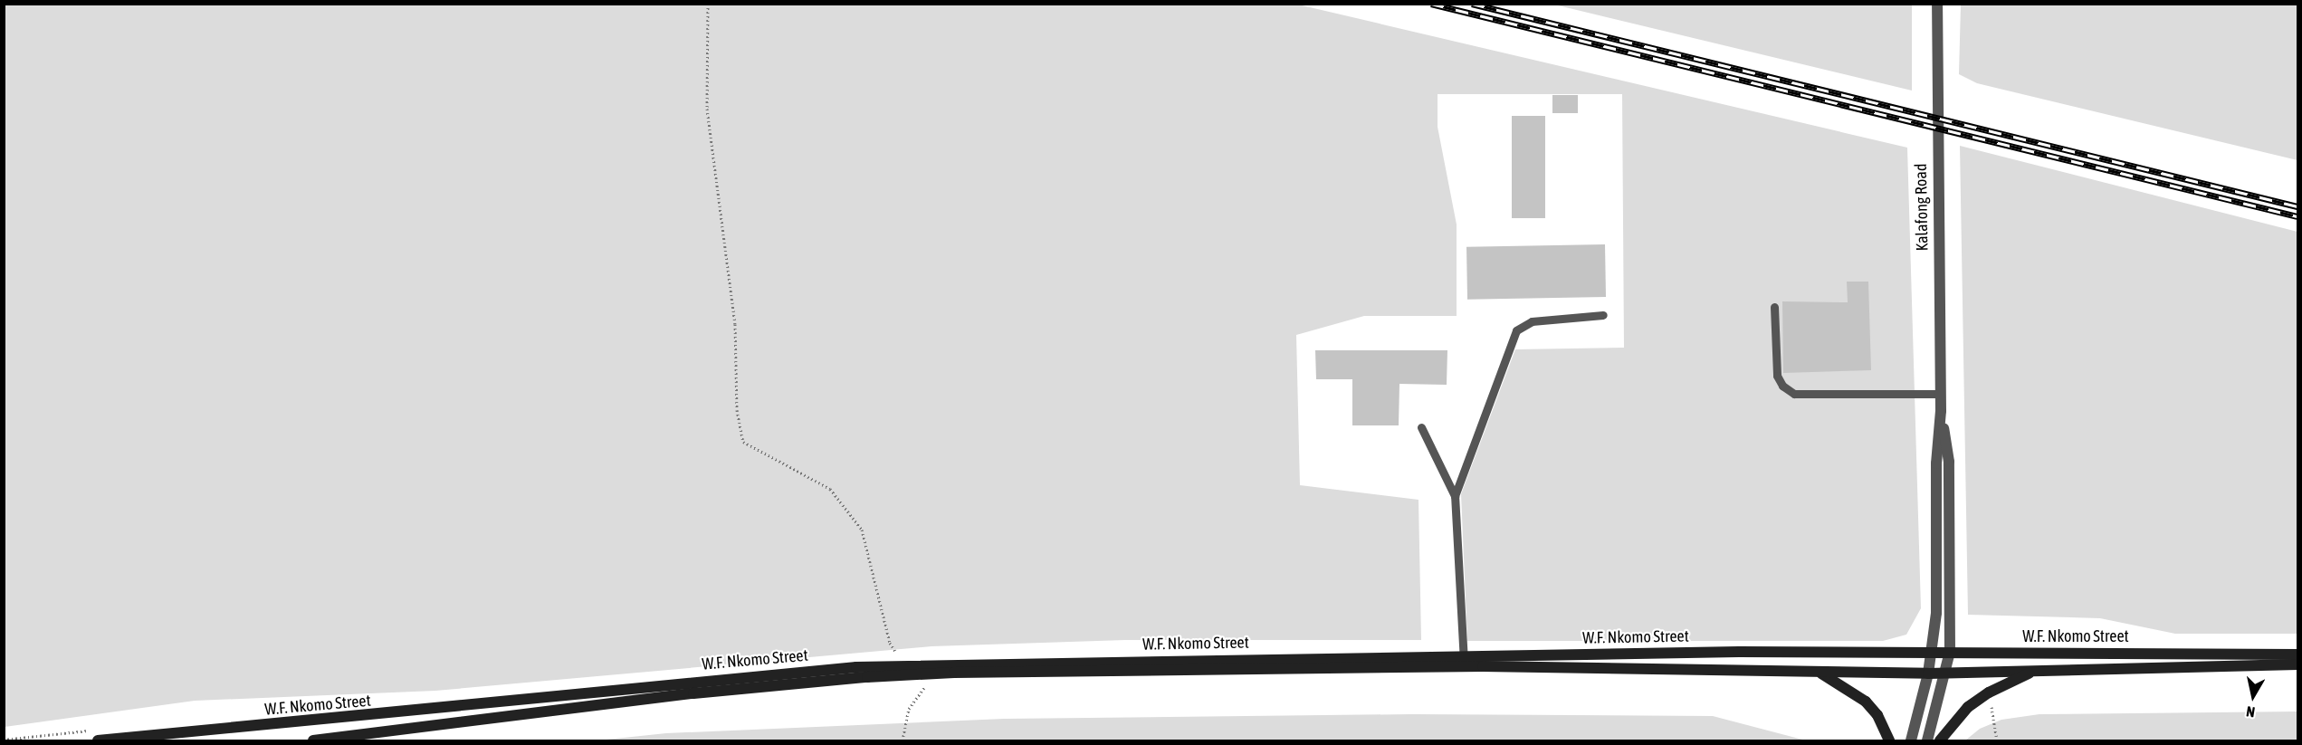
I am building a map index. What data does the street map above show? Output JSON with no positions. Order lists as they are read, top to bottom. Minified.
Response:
{"streets":{"main road":["W.F. Nkomo Street"],"street":["Kalafong Road"]},"crossings":[["Kalafong Road","W.F. Nkomo Street"]],"north":"bottom"}
